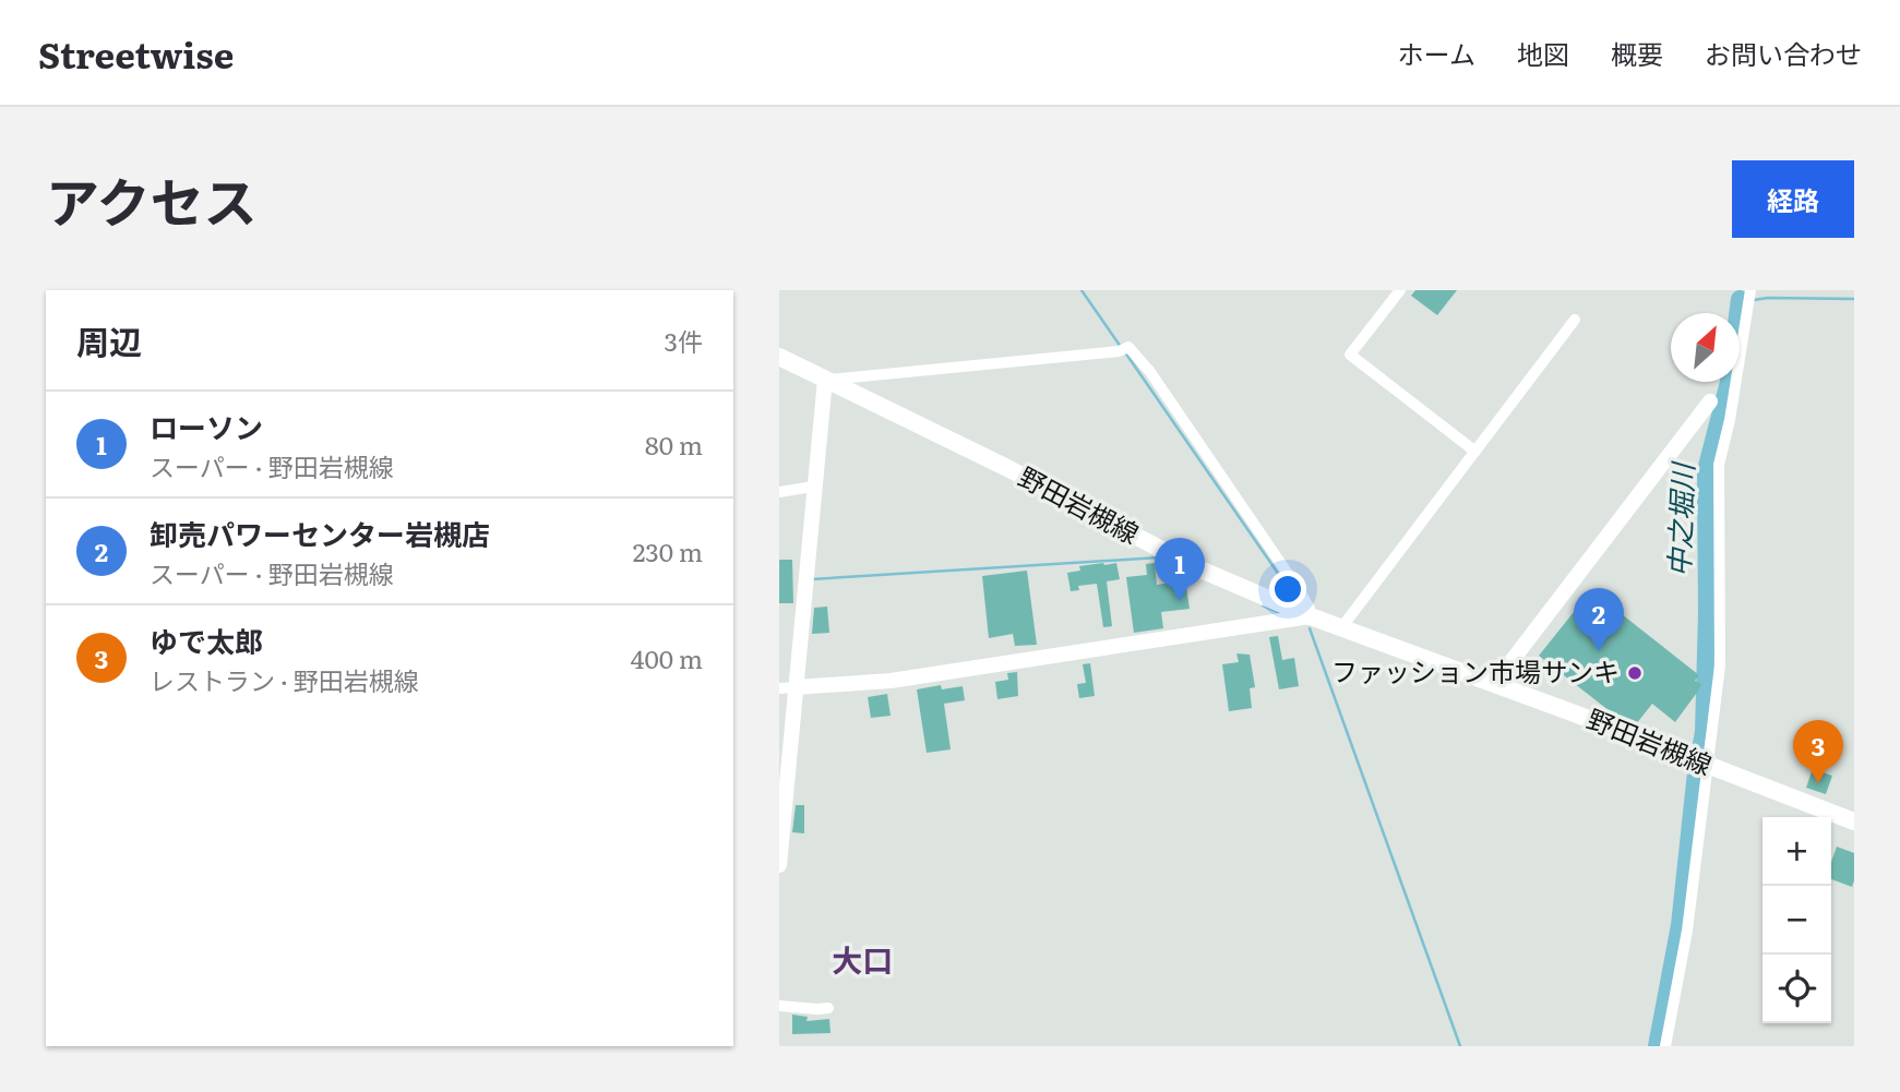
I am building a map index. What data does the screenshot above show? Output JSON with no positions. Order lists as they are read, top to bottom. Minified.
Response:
{"streets":{"main road":["野田岩槻線"]},"districts":["大口"],"water":["中之堀川"],"places":["ファッション市場サンキ"],"north":"top right","page":{"header":"Streetwise","nav":["ホーム","地図","概要","お問い合わせ"],"title":"アクセス","buttons":"経路","heading":["周辺","3件"],"list":[{"mark":"1","name":"ローソン","note":"スーパー · 野田岩槻線","value":"80 m"},{"mark":"2","name":"卸売パワーセンター岩槻店","note":"スーパー · 野田岩槻線","value":"230 m"},{"mark":"3","name":"ゆで太郎","note":"レストラン · 野田岩槻線","value":"400 m"}],"pins":["1","2","3"],"map_buttons":["+","−"]}}
